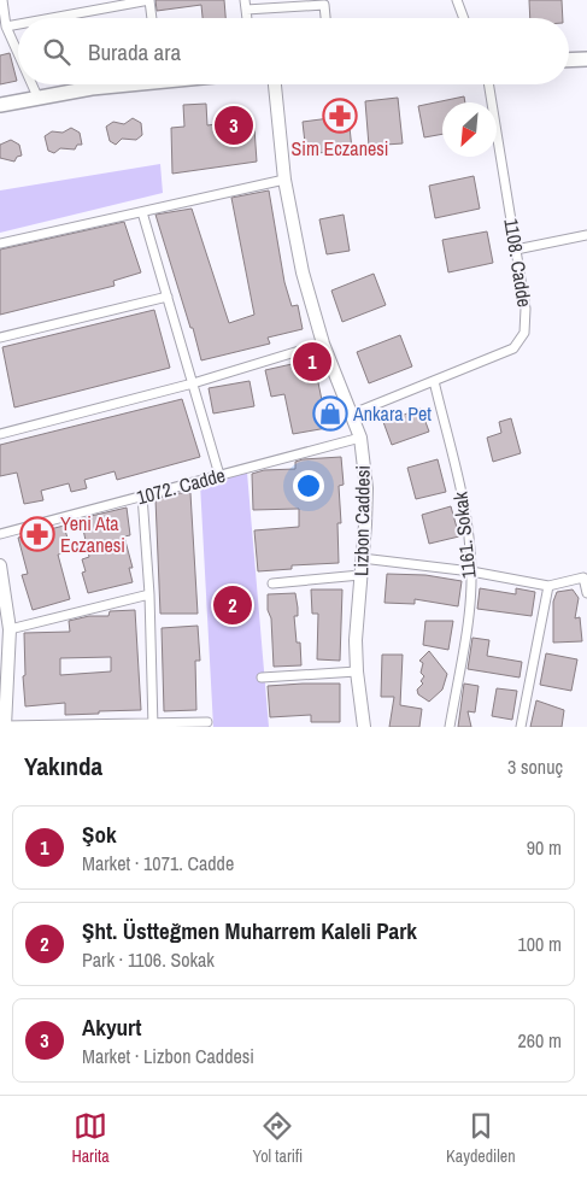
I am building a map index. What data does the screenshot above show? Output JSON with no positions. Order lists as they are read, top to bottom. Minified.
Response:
{"streets":{"main road":["Lizbon Caddesi"],"street":["1108. Cadde","1072. Cadde","1161. Sokak"]},"crossings":[["1108. Cadde","Lizbon Caddesi"],["1108. Cadde","1161. Sokak"],["1072. Cadde","Lizbon Caddesi"]],"places":{"pharmacy":["Sim Eczanesi","Yeni Ata Eczanesi"],"shop":["Ankara Pet"]},"north":"bottom left","page":{"search":"Burada ara","pins":["3","1","2"],"heading":["Yakında","3 sonuç"],"list":[{"mark":"1","name":"Şok","note":"Market · 1071. Cadde","value":"90 m"},{"mark":"2","name":"Şht. Üstteğmen Muharrem Kaleli Park","note":"Park · 1106. Sokak","value":"100 m"},{"mark":"3","name":"Akyurt","note":"Market · Lizbon Caddesi","value":"260 m"}],"nav":["Harita","Yol tarifi","Kaydedilen"]}}
